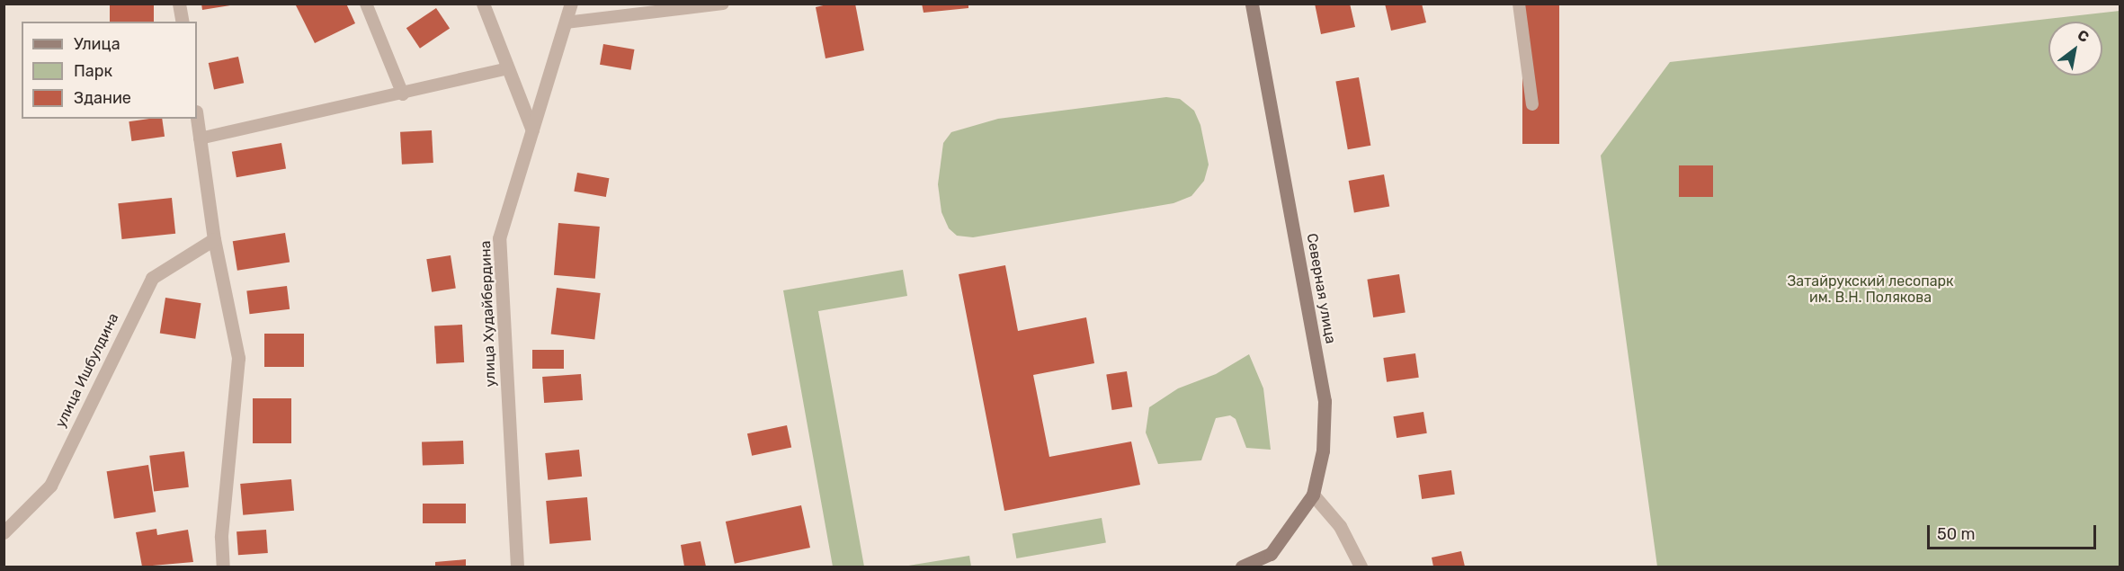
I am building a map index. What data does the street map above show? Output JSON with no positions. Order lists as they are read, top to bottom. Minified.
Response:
{"streets":{"main road":["Северная улица"],"street":["улица Худайбердина","улица Ишбулдина"]},"parks":["Затайрукский лесопарк им. В.Н. Полякова"],"legend":["Улица","Парк","Здание"],"scale_bar":"50 m","north":"top right"}
